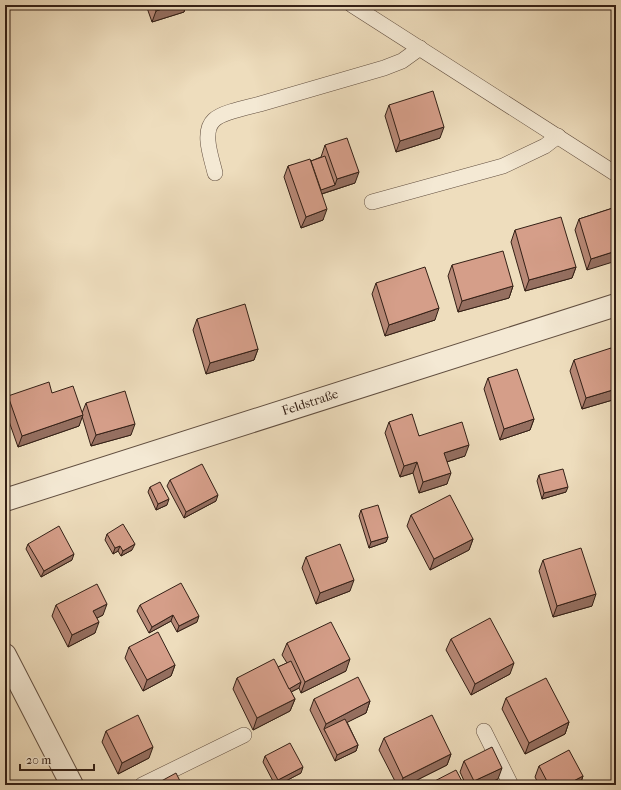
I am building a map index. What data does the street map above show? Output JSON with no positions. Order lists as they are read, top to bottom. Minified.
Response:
{"streets":{"street":["Feldstraße"]},"scale_bar":"20 m"}
